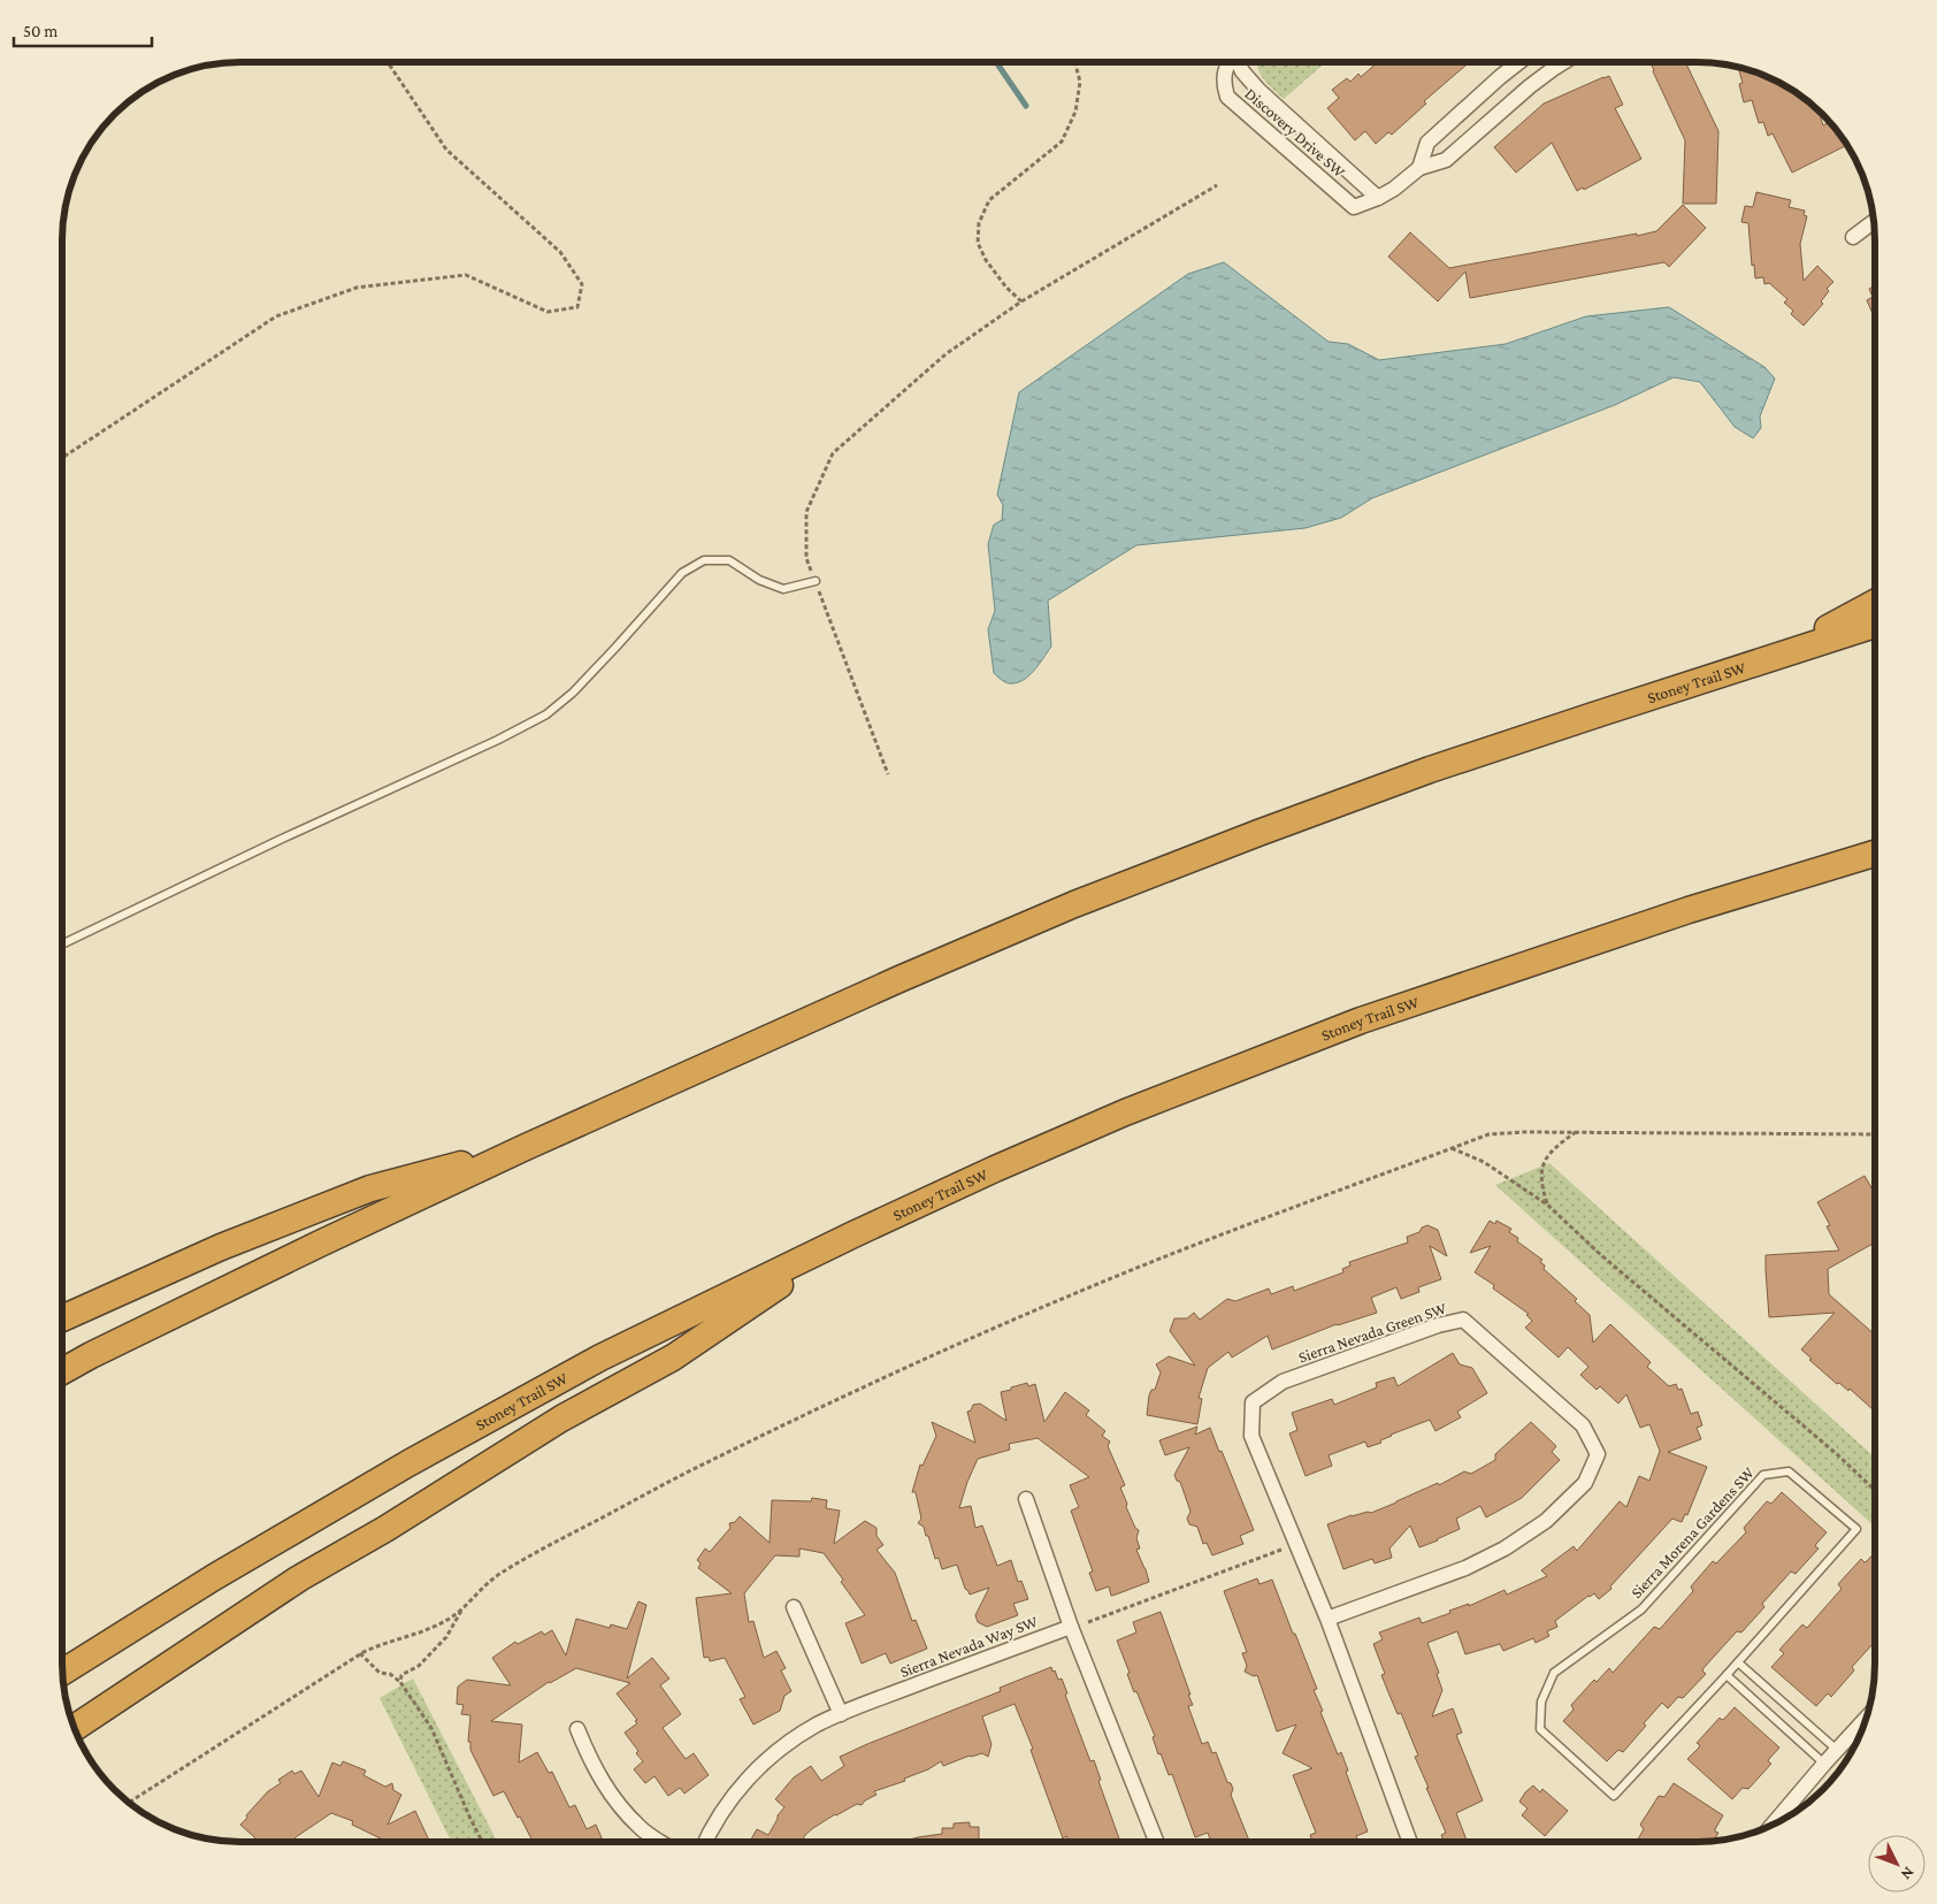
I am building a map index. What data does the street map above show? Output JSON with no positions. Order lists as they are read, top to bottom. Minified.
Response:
{"streets":{"highway":["Stoney Trail SW"],"street":["Discovery Drive SW","Sierra Nevada Green SW","Sierra Nevada Way SW"],"lane":["Sierra Morena Gardens SW"]},"scale_bar":"50 m","north":"bottom right"}
